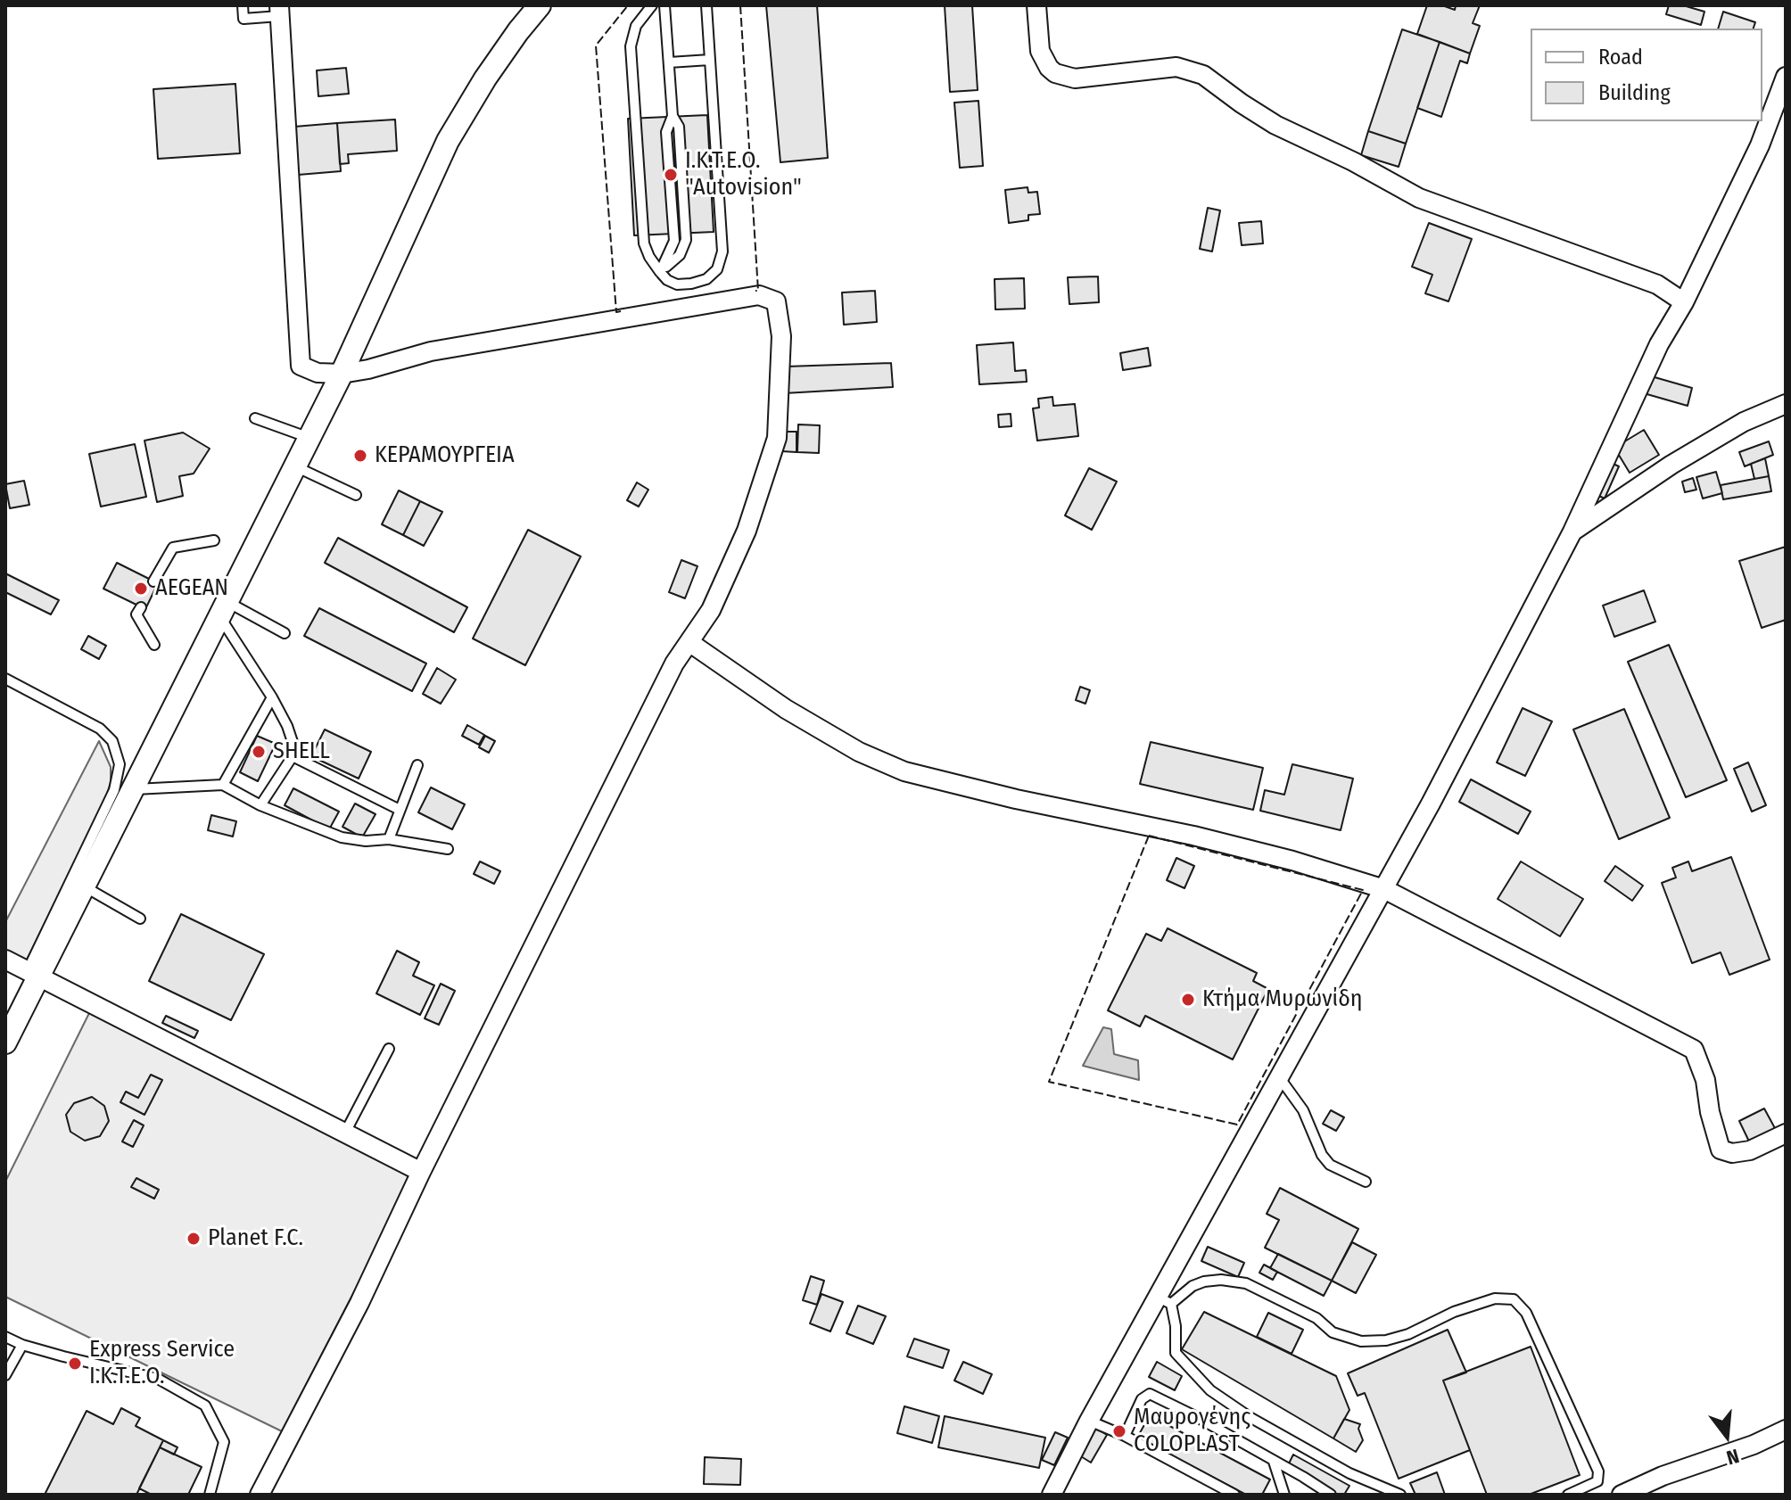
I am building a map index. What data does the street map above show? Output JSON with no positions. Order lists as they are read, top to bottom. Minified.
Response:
{"places":["I.Κ.Τ.Ε.Ο. \"Autovision\"","ΚΕΡΑΜΟΥΡΓΕΙΑ","AEGEAN","SHELL","Κτήμα Μυρωνίδη","Planet F.C.","Express Service Ι.Κ.Τ.Ε.Ο.","Μαυρογένης COLOPLAST"],"legend":["Road","Building"],"north":"bottom"}
